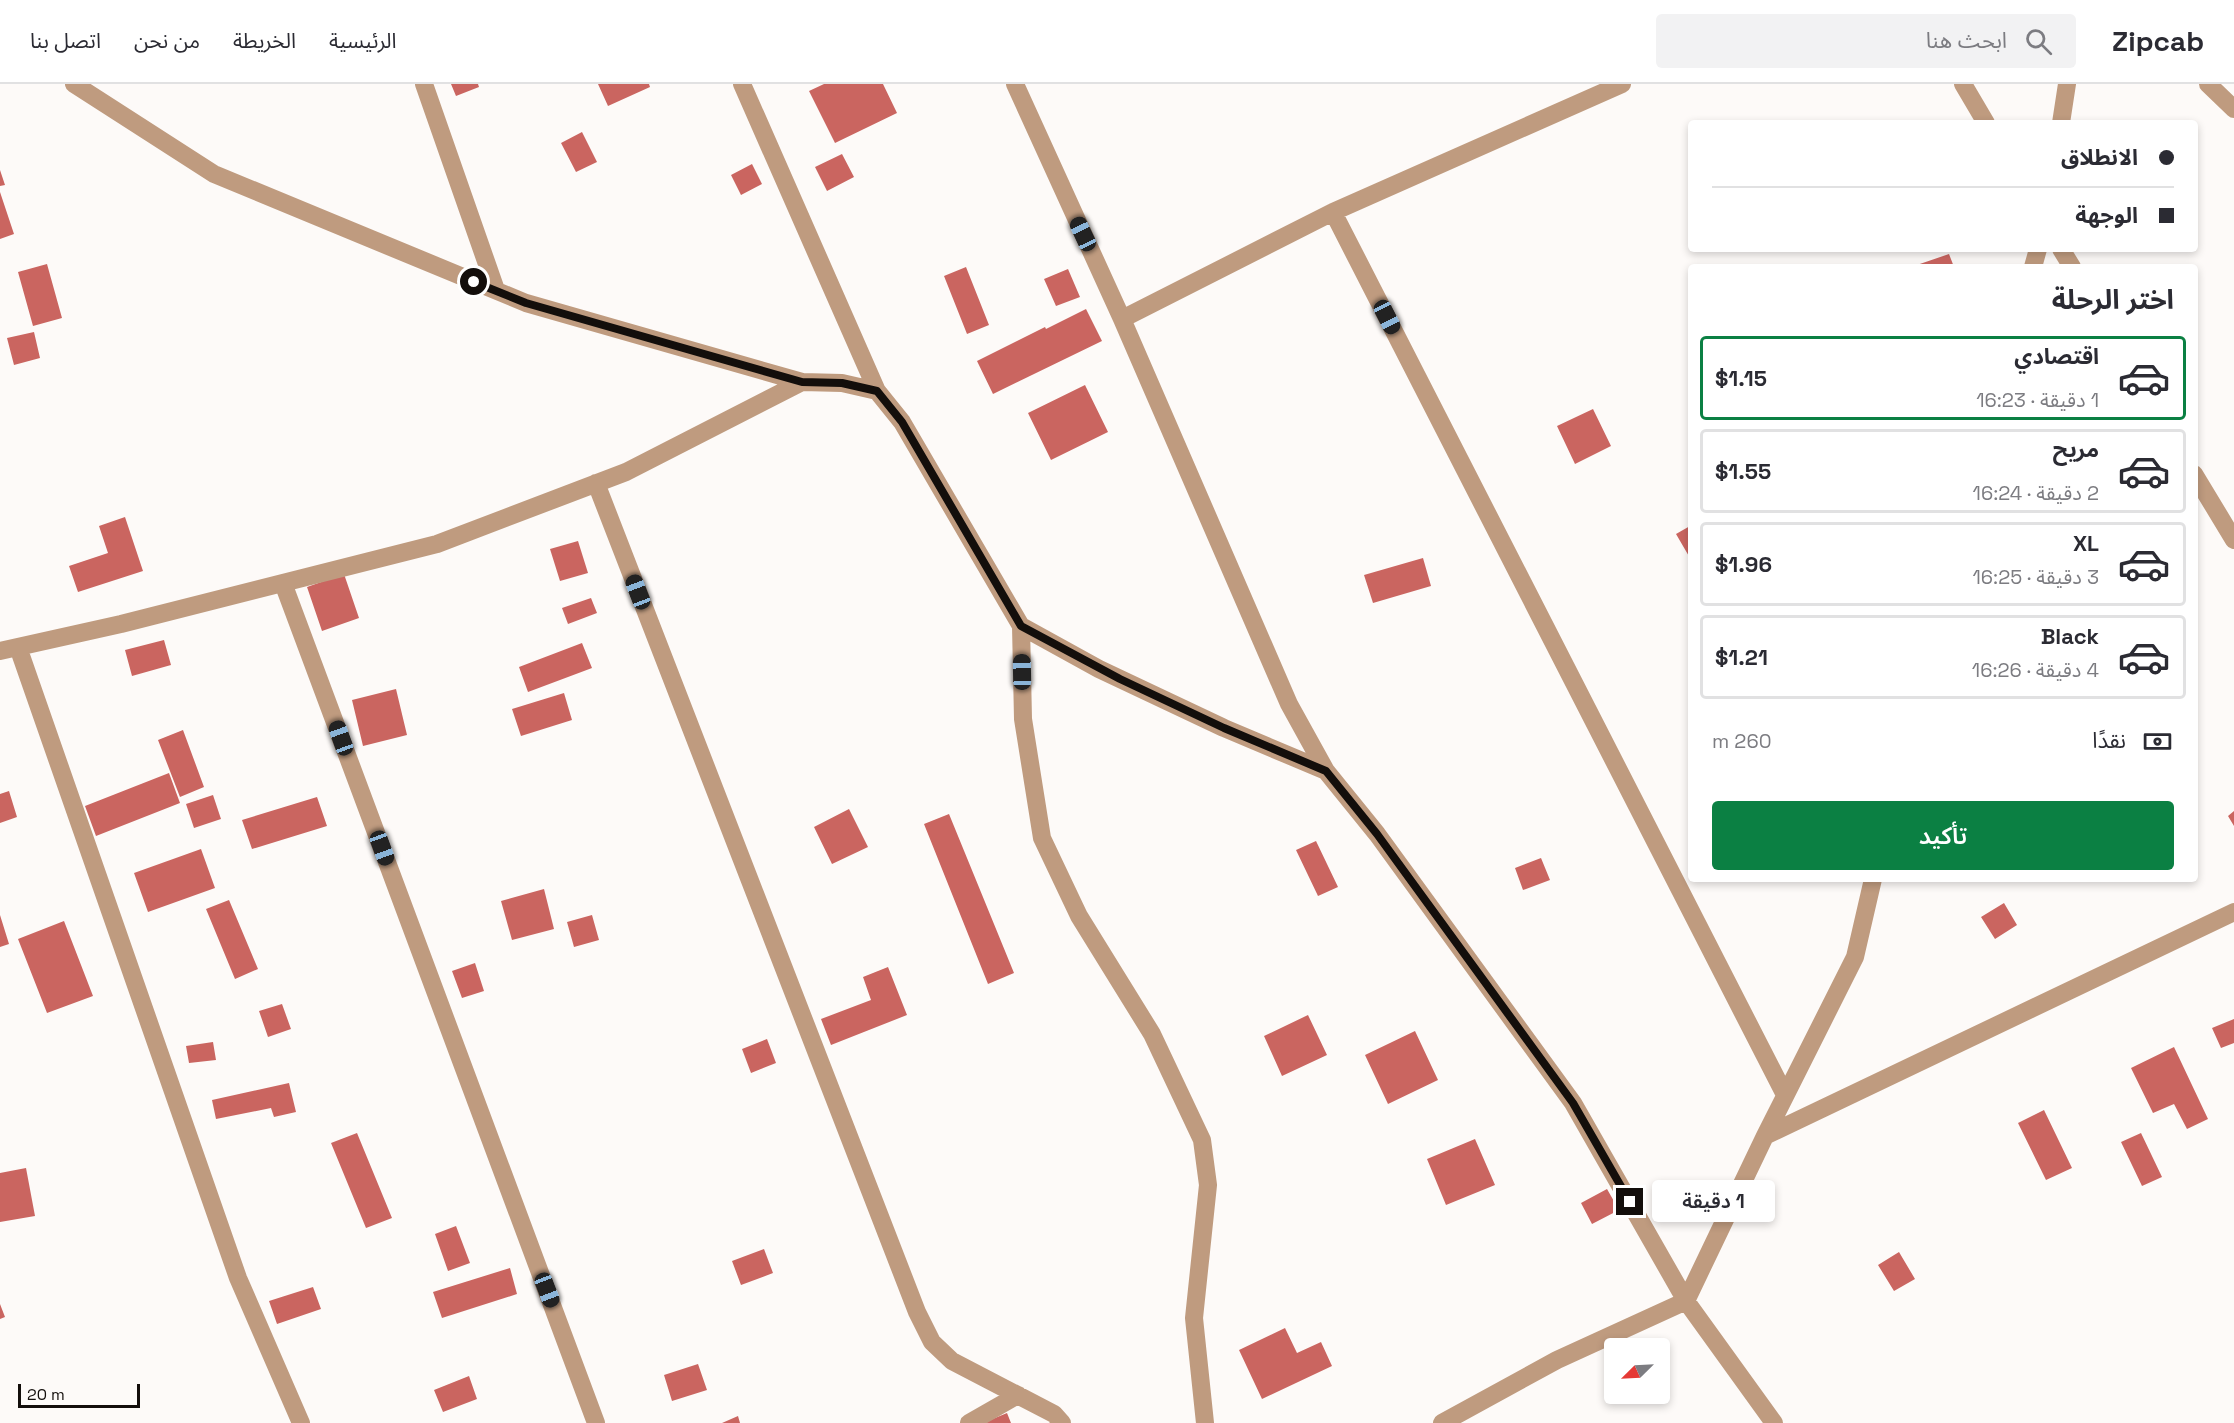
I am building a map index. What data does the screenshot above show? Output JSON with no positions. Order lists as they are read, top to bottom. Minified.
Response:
{"scale_bar":"20 m","north":"bottom left","page":{"header":"Zipcab","search":"ابحث هنا","nav":["الرئيسية","الخريطة","من نحن","اتصل بنا"],"banner":["الانطلاق","الوجهة"],"heading":"اختر الرحلة","list":[{"name":"اقتصادي","note":"1 دقيقة · 16:23","value":"$1.15"},{"name":"مريح","note":"2 دقيقة · 16:24","value":"$1.55"},{"name":"XL","note":"3 دقيقة · 16:25","value":"$1.96"},{"name":"Black","note":"4 دقيقة · 16:26","value":"$1.21"}],"pay":["نقدًا","260 m"],"buttons":"تأكيد","bubble":"1 دقيقة","scale":"20 m"}}
